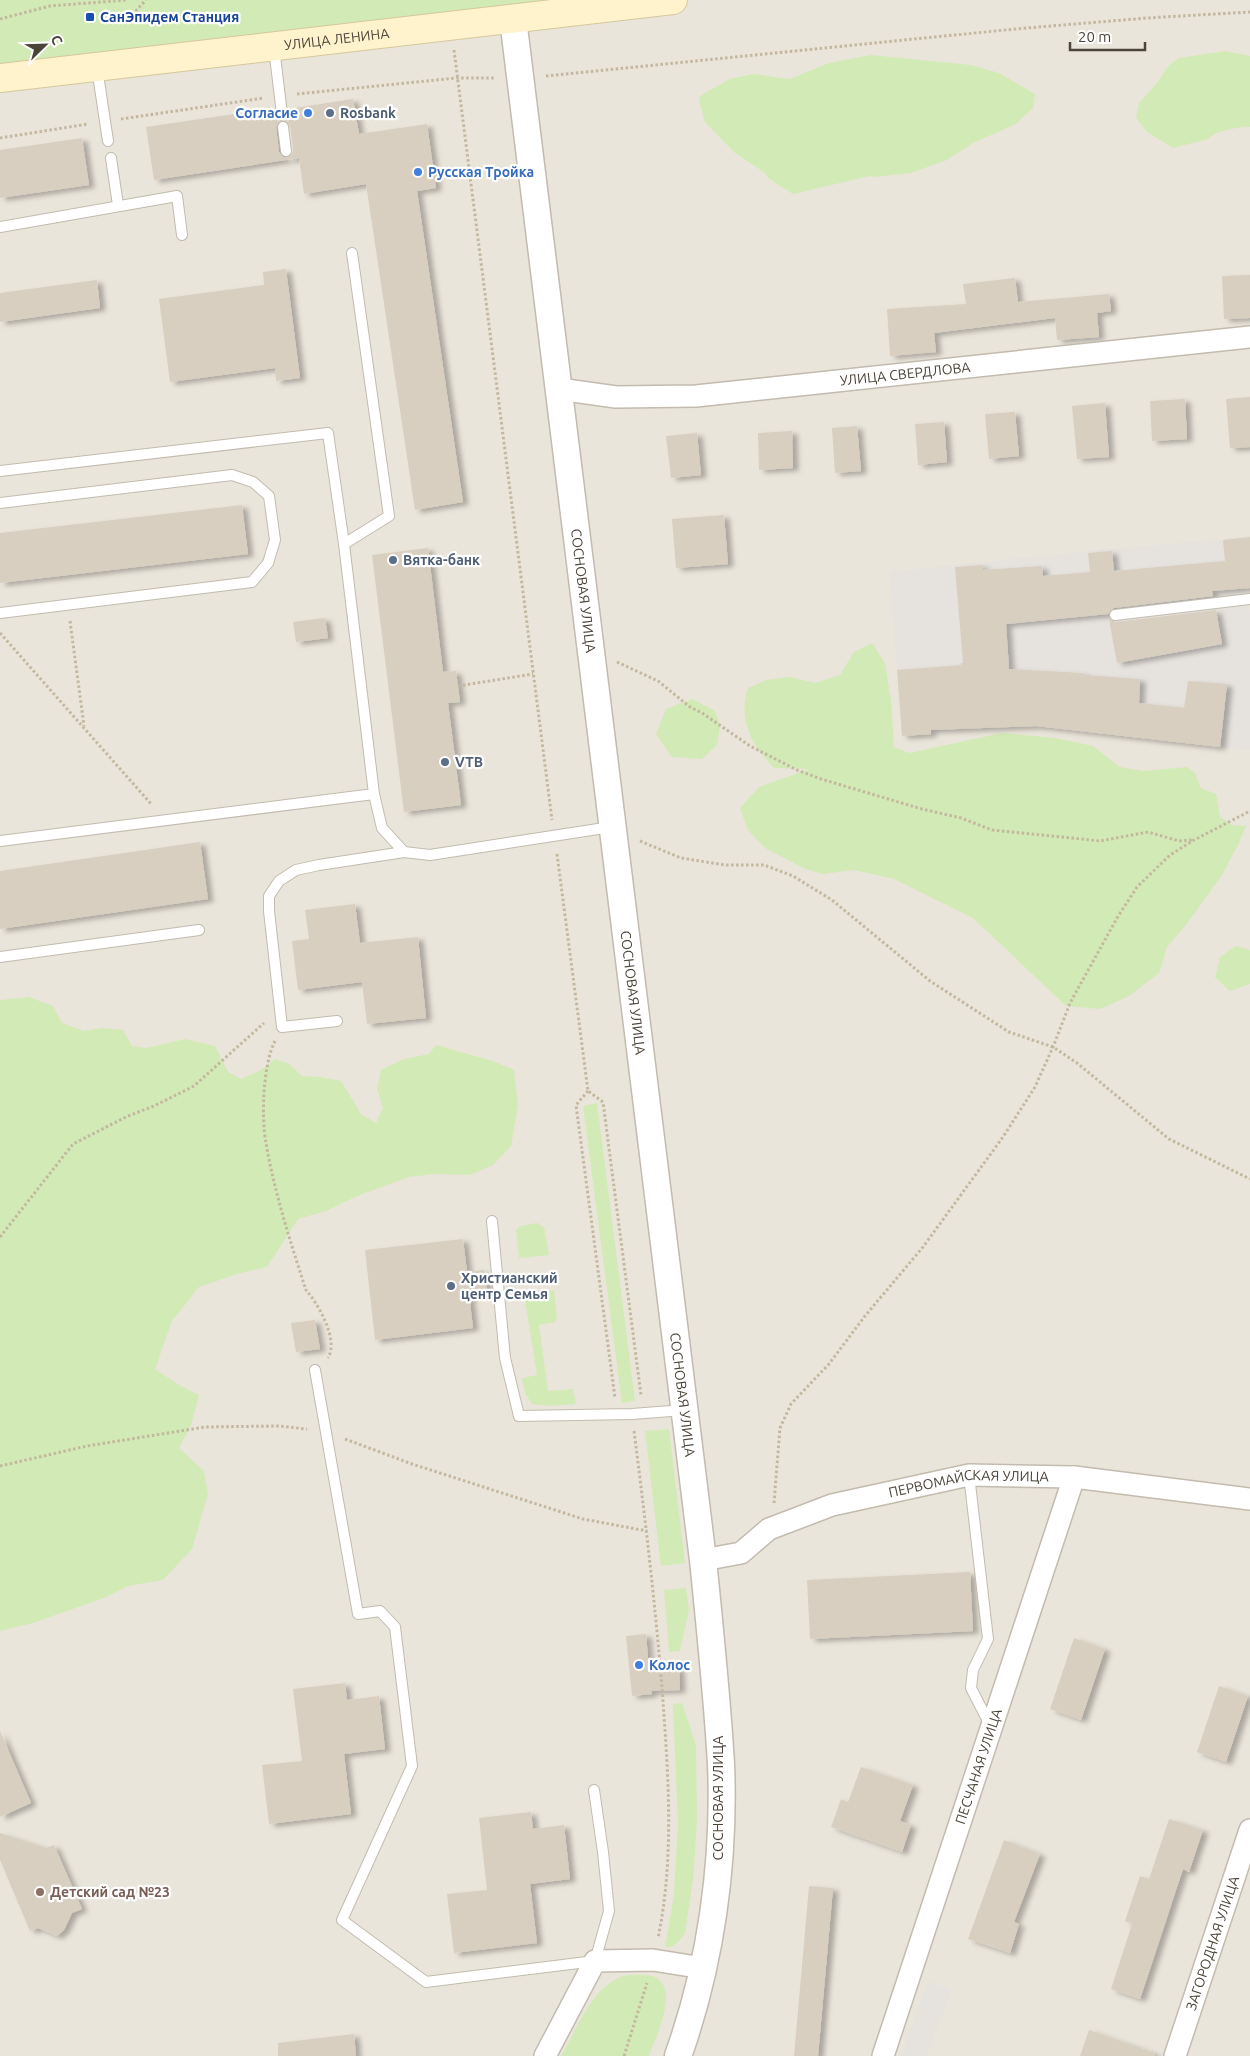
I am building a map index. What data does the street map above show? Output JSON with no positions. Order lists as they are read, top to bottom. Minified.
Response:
{"streets":{"main road":["УЛИЦА ЛЕНИНА"],"street":["УЛИЦА СВЕРДЛОВА","СОСНОВАЯ УЛИЦА","ПЕРВОМАЙСКАЯ УЛИЦА","ПЕСЧАНАЯ УЛИЦА","ЗАГОРОДНАЯ УЛИЦА"]},"crossings":[["УЛИЦА ЛЕНИНА","СОСНОВАЯ УЛИЦА"],["УЛИЦА СВЕРДЛОВА","СОСНОВАЯ УЛИЦА"],["СОСНОВАЯ УЛИЦА","ПЕРВОМАЙСКАЯ УЛИЦА"],["ПЕРВОМАЙСКАЯ УЛИЦА","ПЕСЧАНАЯ УЛИЦА"]],"places":{"transit":["СанЭпидем Станция"],"other":["Согласие","Rosbank","Русская Тройка","Вятка-банк","VTB","Христианский центр Семья","Колос","Детский сад №23"]},"scale_bar":"20 m","north":"top right"}
